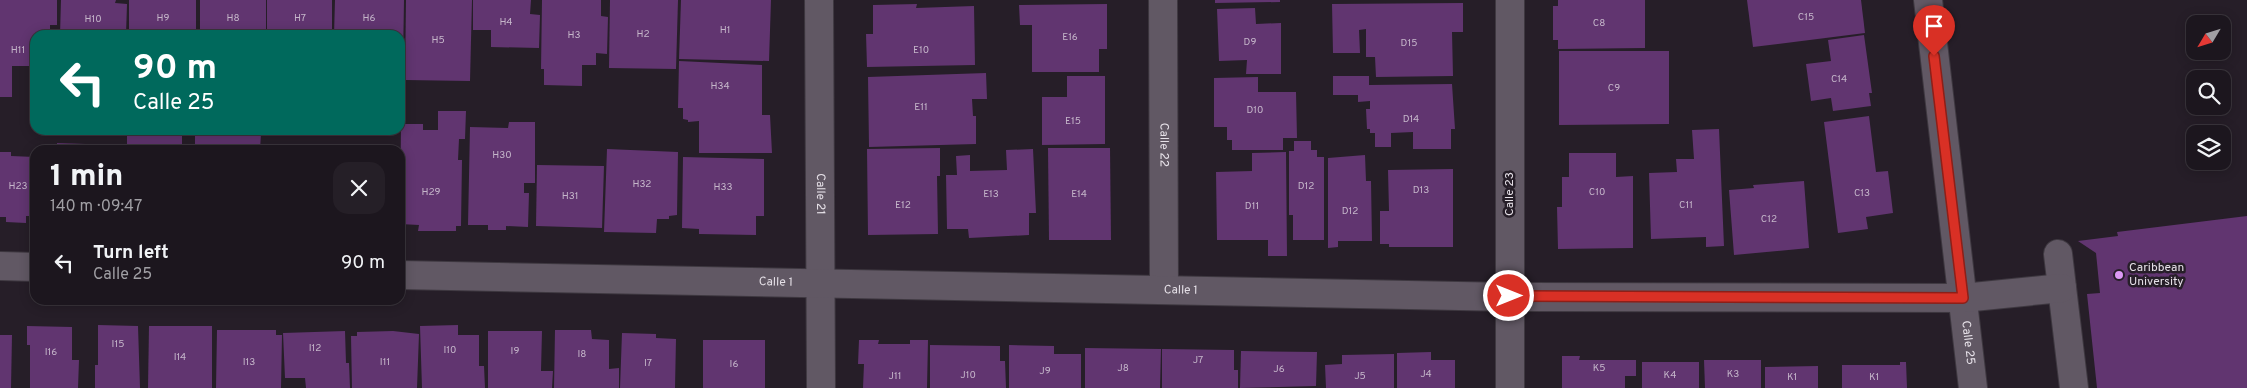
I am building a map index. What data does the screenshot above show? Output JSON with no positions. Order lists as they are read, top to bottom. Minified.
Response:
{"streets":{"street":["Calle 22","Calle 21","Calle 23","Calle 1","Calle 25"]},"crossings":[["Calle 22","Calle 1"],["Calle 21","Calle 1"],["Calle 23","Calle 1"],["Calle 1","Calle 25"]],"places":["Caribbean University"],"house_numbers":["C15","H9","H8","H7","H6","H10","H4","C8","H1","H2","H3","E16","H5","D9","D15","H11","E10","C14","H34","C9","E11","D10","D14","E15","H30","H32","H23","D12","H33","D13","H29","C10","C13","E13","E14","H31","E12","C11","D11","D12","C12","I15","I12","I10","I9","I16","I8","I14","J7","I13","I11","I7","I6","J8","K5","J6","J9","J4","K3","J10","K4","J11","J5","K1","K1"],"north":"bottom left","page":{"turn":["90 m","Calle 25"],"heading":["1 min","140 m · 09:47"],"list":[{"name":"Turn left","note":"Calle 25","value":"90 m"}]}}
